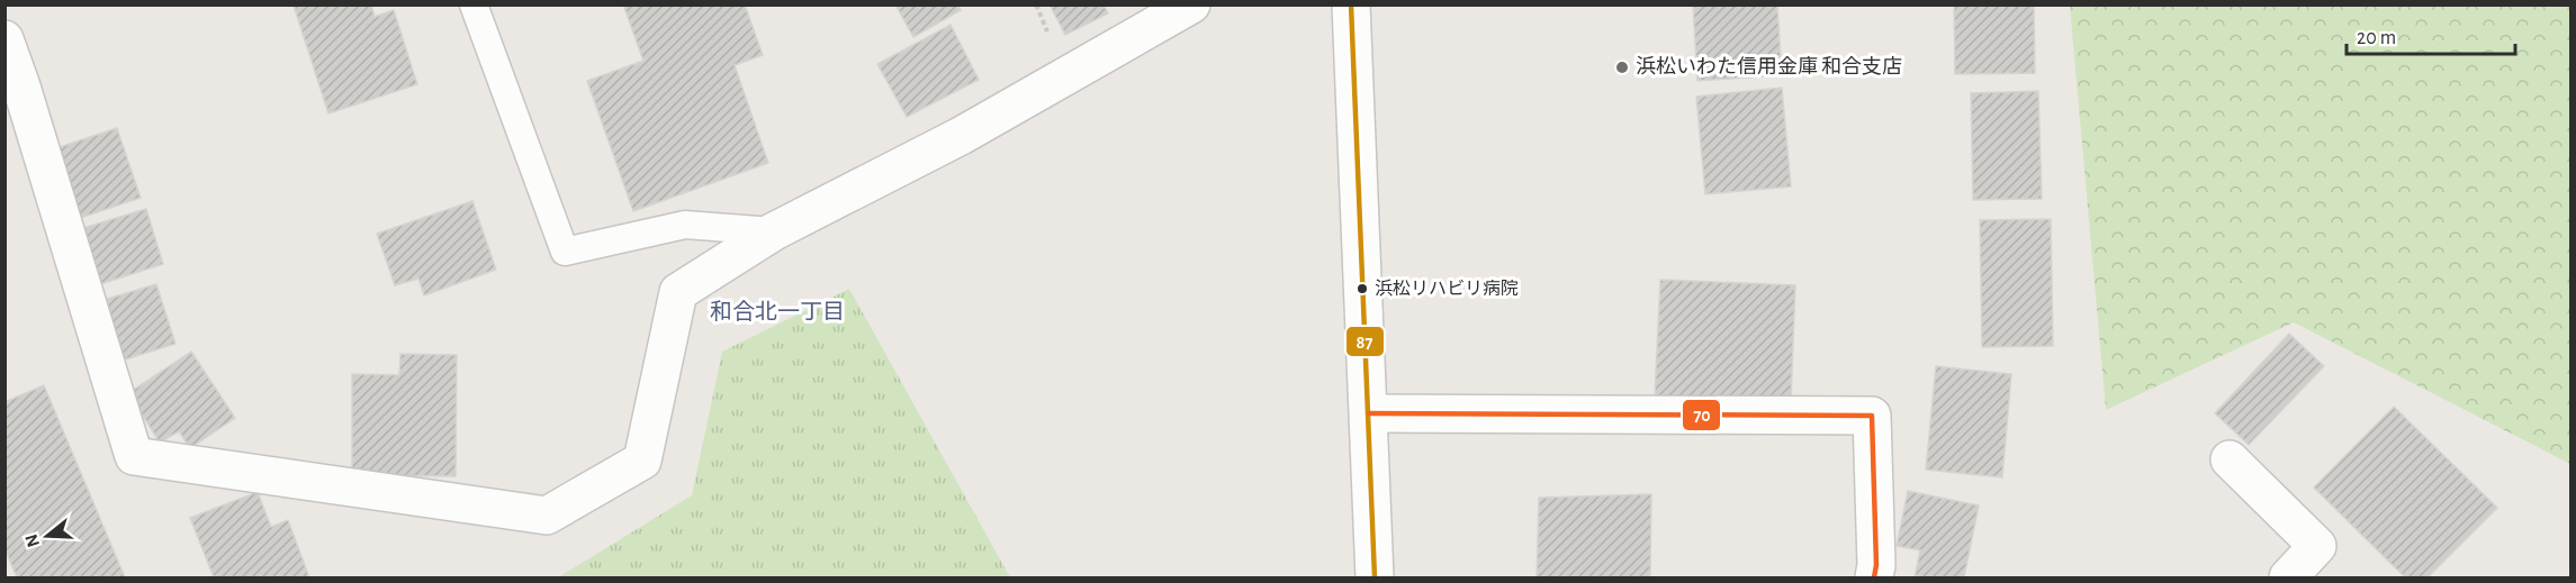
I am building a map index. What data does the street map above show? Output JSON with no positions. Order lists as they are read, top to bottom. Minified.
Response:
{"districts":["和合北一丁目"],"places":["浜松いわた信用金庫 和合支店","浜松リハビリ病院"],"lines":["transit line 87","transit line 70"],"scale_bar":"20 m","north":"left"}
